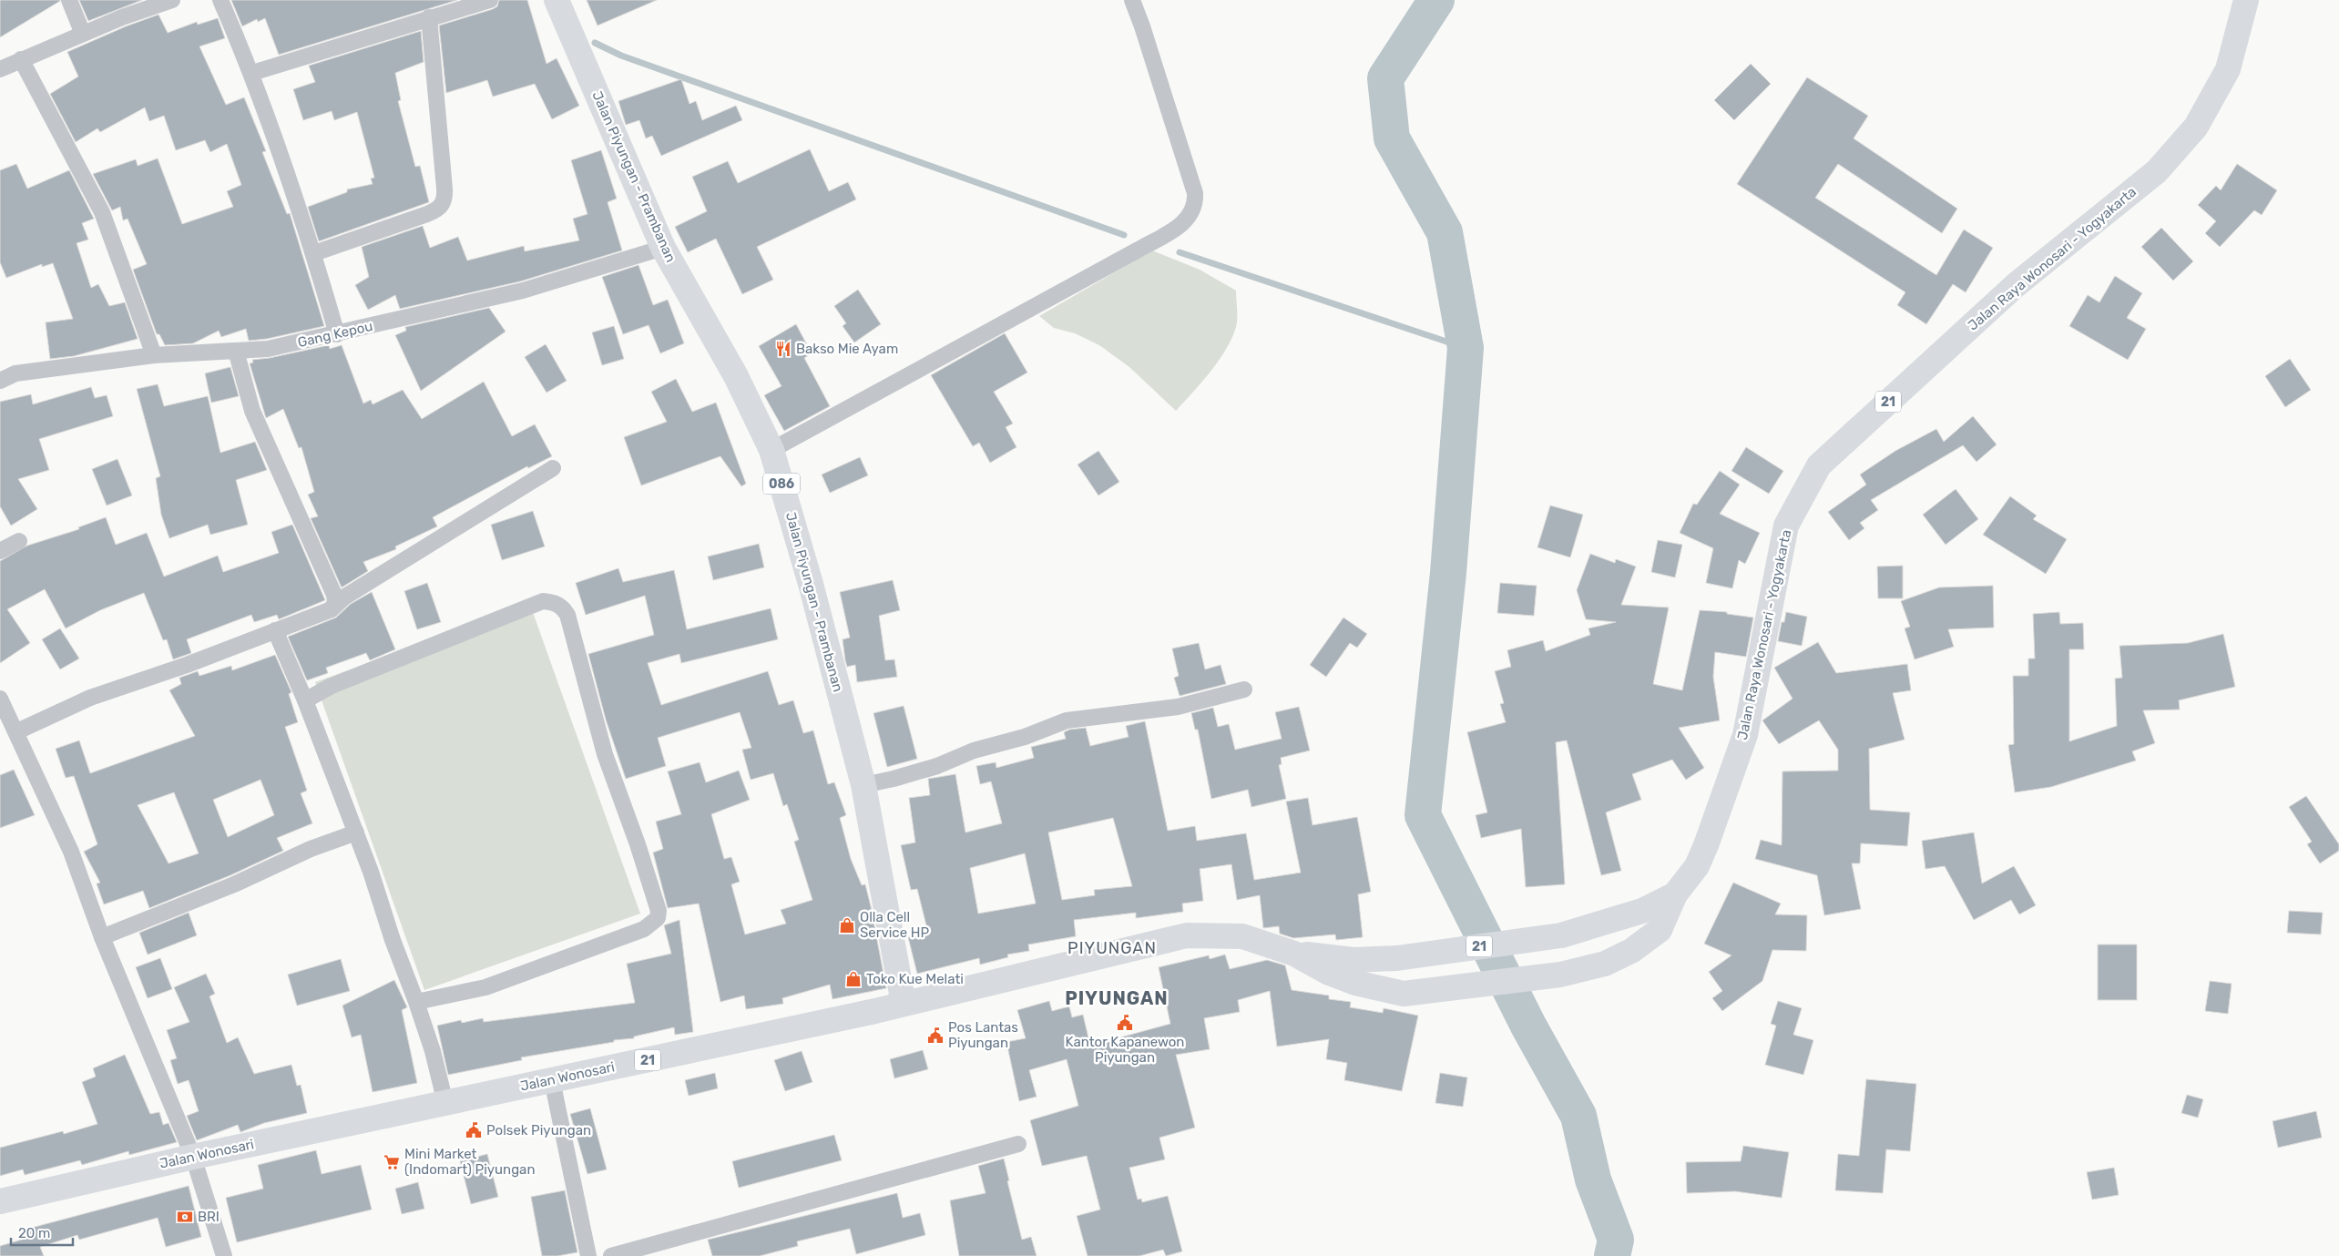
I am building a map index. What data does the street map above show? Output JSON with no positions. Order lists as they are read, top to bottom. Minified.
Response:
{"streets":{"main road":["Jalan Piyungan - Prambanan","Jalan Raya Wonosari - Yogyakarta","21","086","Jalan Wonosari"],"street":["Gang Kepou"]},"crossings":[["Jalan Piyungan - Prambanan","Gang Kepou"],["Jalan Piyungan - Prambanan","Jalan Wonosari"],["Jalan Raya Wonosari - Yogyakarta","Jalan Wonosari"]],"districts":["PIYUNGAN","PIYUNGAN"],"places":{"restaurant":["Bakso Mie Ayam"],"shop":["Olla Cell Service HP","Toko Kue Melati"],"public building":["Kantor Kapanewon Piyungan","Pos Lantas Piyungan","Polsek Piyungan"],"supermarket":["Mini Market (Indomart) Piyungan"],"bank":["BRI"]},"scale_bar":"20 m"}
